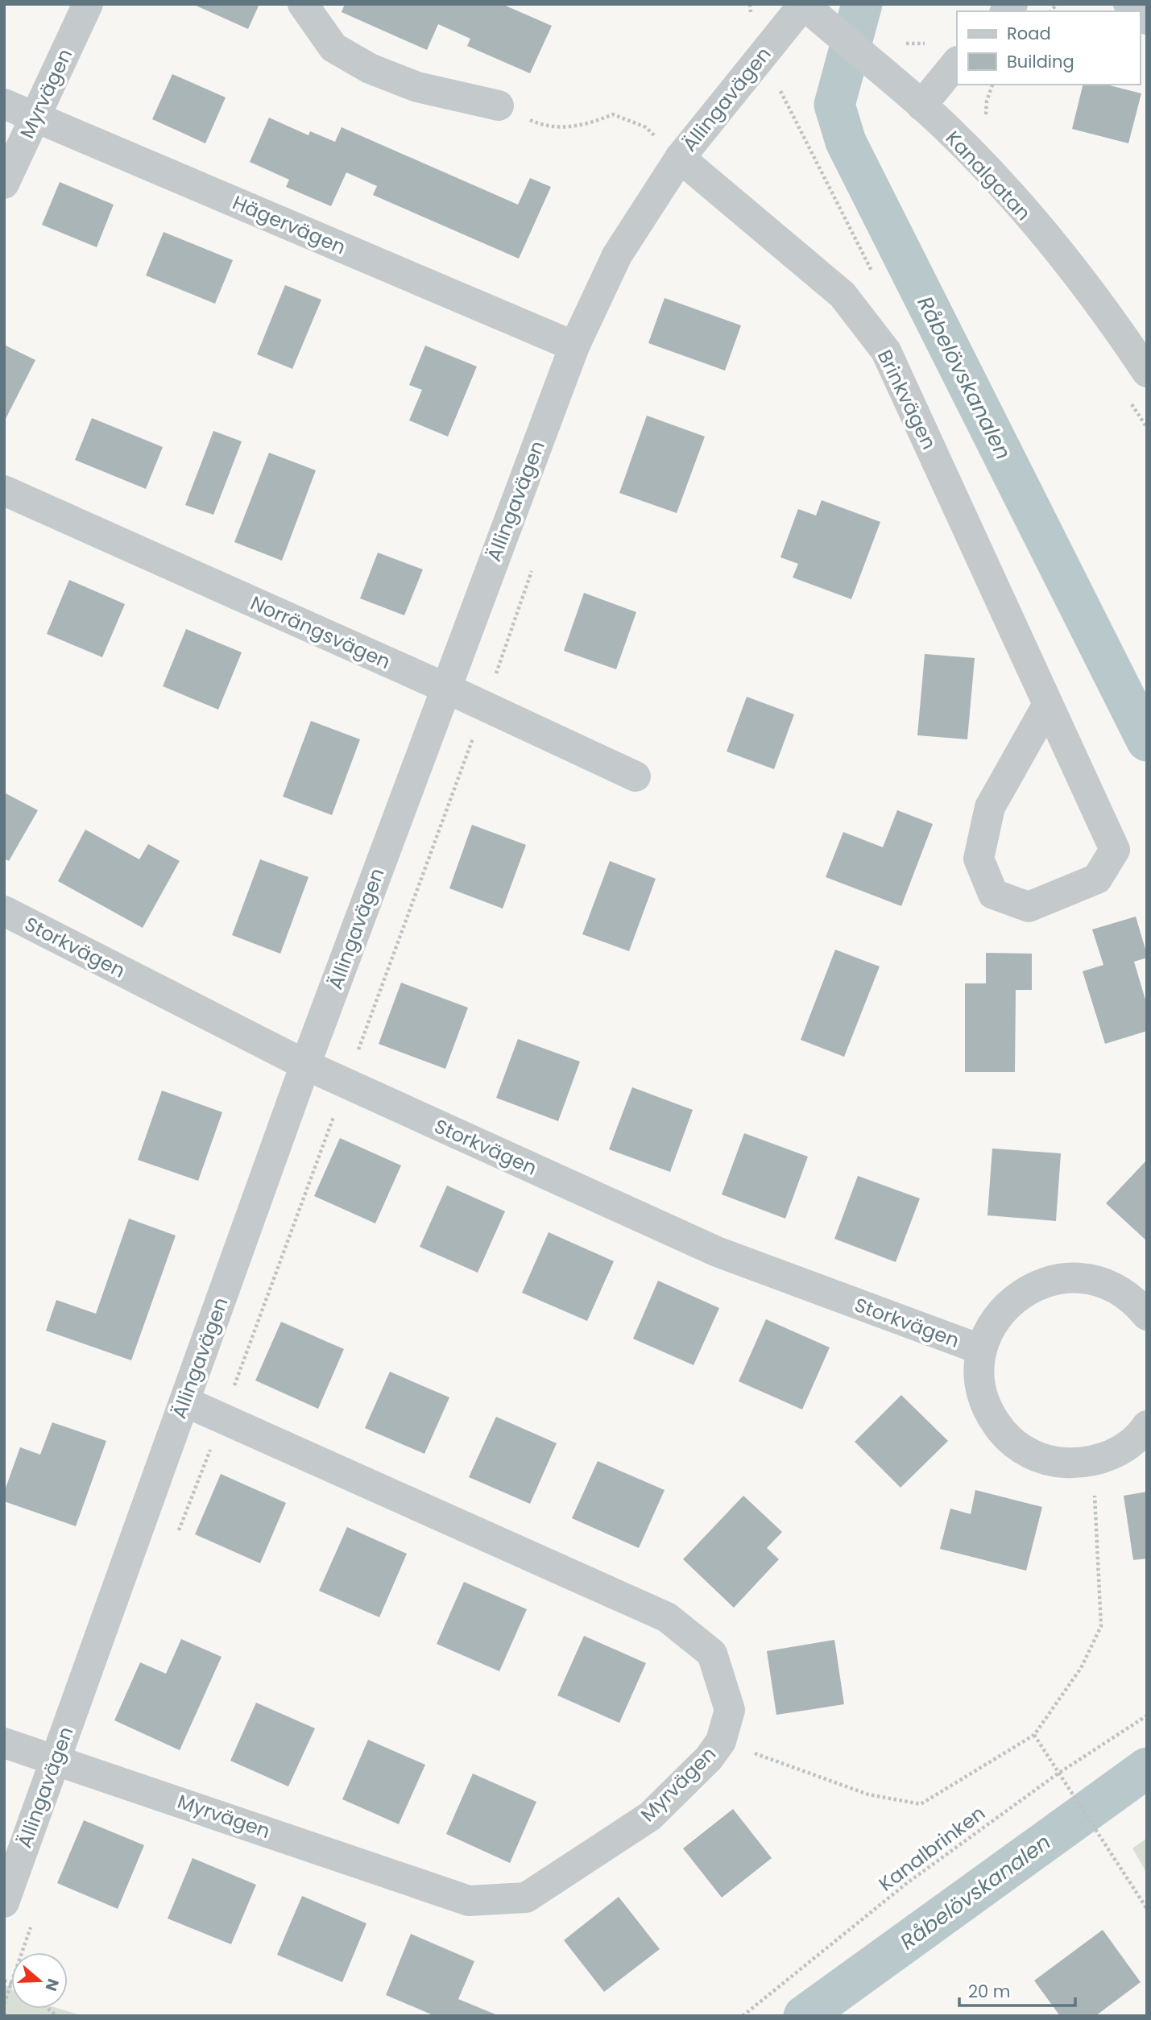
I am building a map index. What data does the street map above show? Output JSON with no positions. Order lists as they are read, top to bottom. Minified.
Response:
{"streets":{"street":["Myrvägen","Ällingavägen","Kanalgatan","Hägervägen","Brinkvägen","Norrängsvägen","Storkvägen"],"path":["Kanalbrinken"]},"crossings":[["Myrvägen","Ällingavägen"],["Myrvägen","Hägervägen"],["Ällingavägen","Kanalgatan"],["Ällingavägen","Hägervägen"],["Ällingavägen","Brinkvägen"],["Ällingavägen","Norrängsvägen"],["Ällingavägen","Storkvägen"]],"water":["Råbelövskanalen"],"legend":["Road","Building"],"scale_bar":"20 m","north":"right"}
